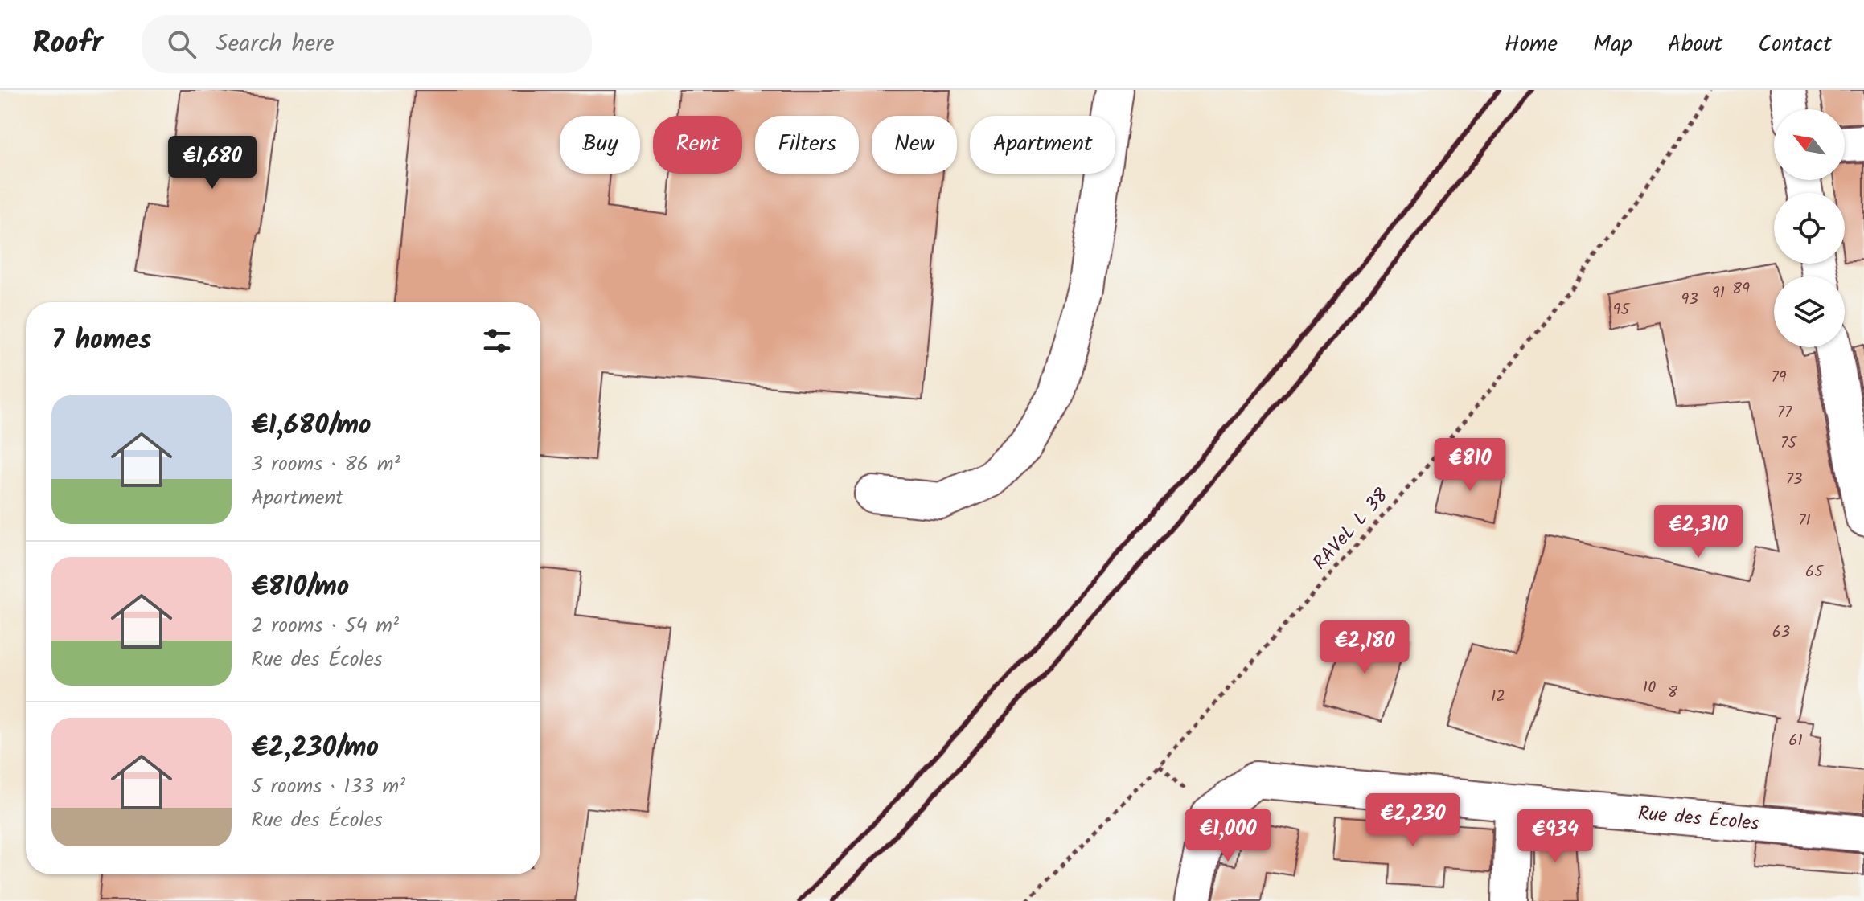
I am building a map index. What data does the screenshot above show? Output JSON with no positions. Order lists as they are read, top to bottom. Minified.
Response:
{"streets":{"street":["Rue des Écoles"],"path":["RAVeL L 38"]},"house_numbers":["89","91","93","95","79","77","75","73","71","65","63","10","8","12","61"],"north":"top left","page":{"header":"Roofr","search":"Search here","nav":["Home","Map","About","Contact"],"chip":["Buy","Rent","Filters","New","Apartment"],"price":["€1,680","€810","€2,310","€2,180","€2,230","€1,000","€934"],"heading":"7 homes","list":[{"name":"€1,680/mo","note":"3 rooms · 86 m² · Apartment"},{"name":"€810/mo","note":"2 rooms · 54 m² · Rue des Écoles"},{"name":"€2,230/mo","note":"5 rooms · 133 m² · Rue des Écoles"}]}}
